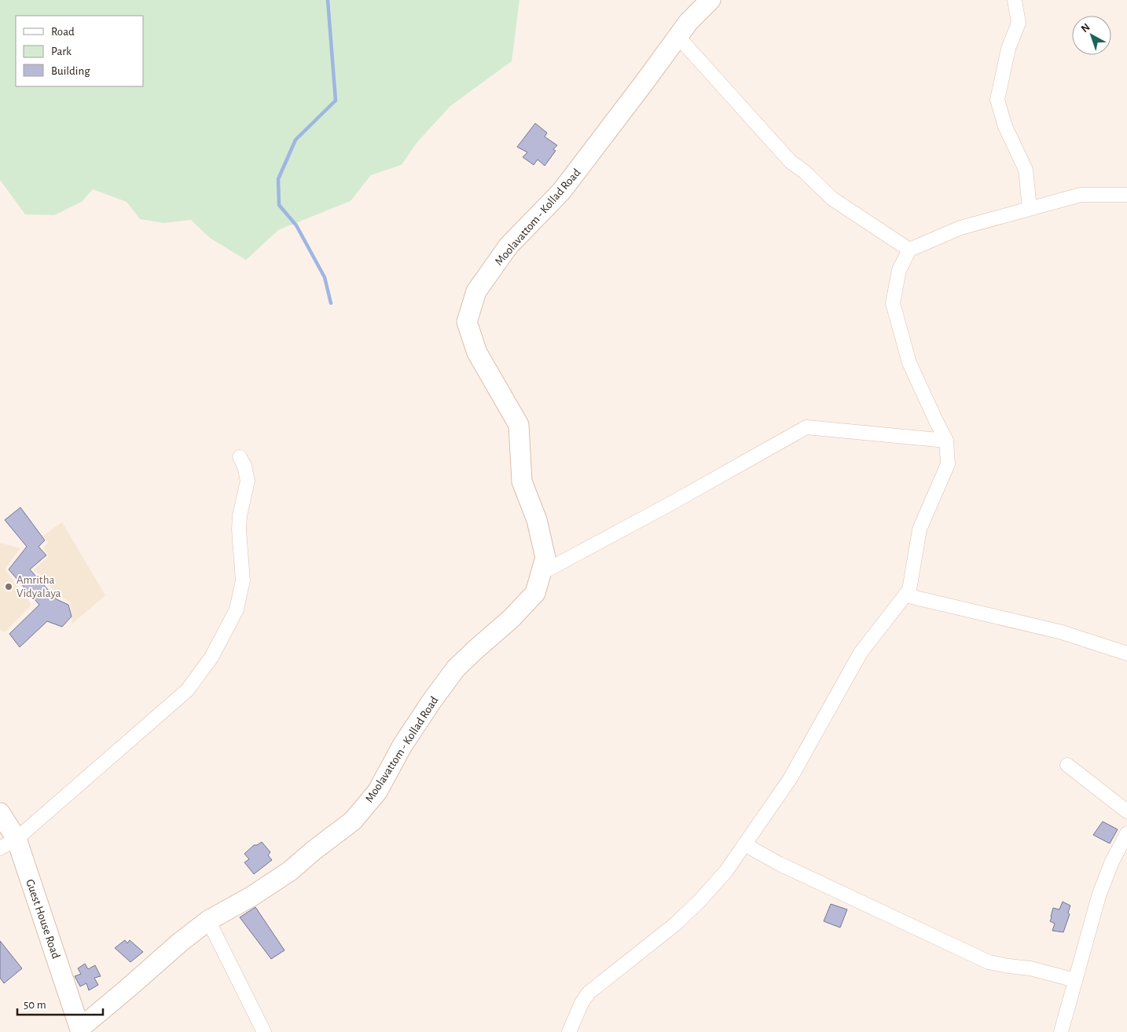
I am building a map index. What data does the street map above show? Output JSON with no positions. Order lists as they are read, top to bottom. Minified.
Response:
{"streets":{"main road":["Moolavattom - Kollad Road","Guest House Road"]},"crossings":[["Moolavattom - Kollad Road","Guest House Road"]],"places":["Amritha Vidyalaya"],"legend":["Road","Park","Building"],"scale_bar":"50 m","north":"top left"}
